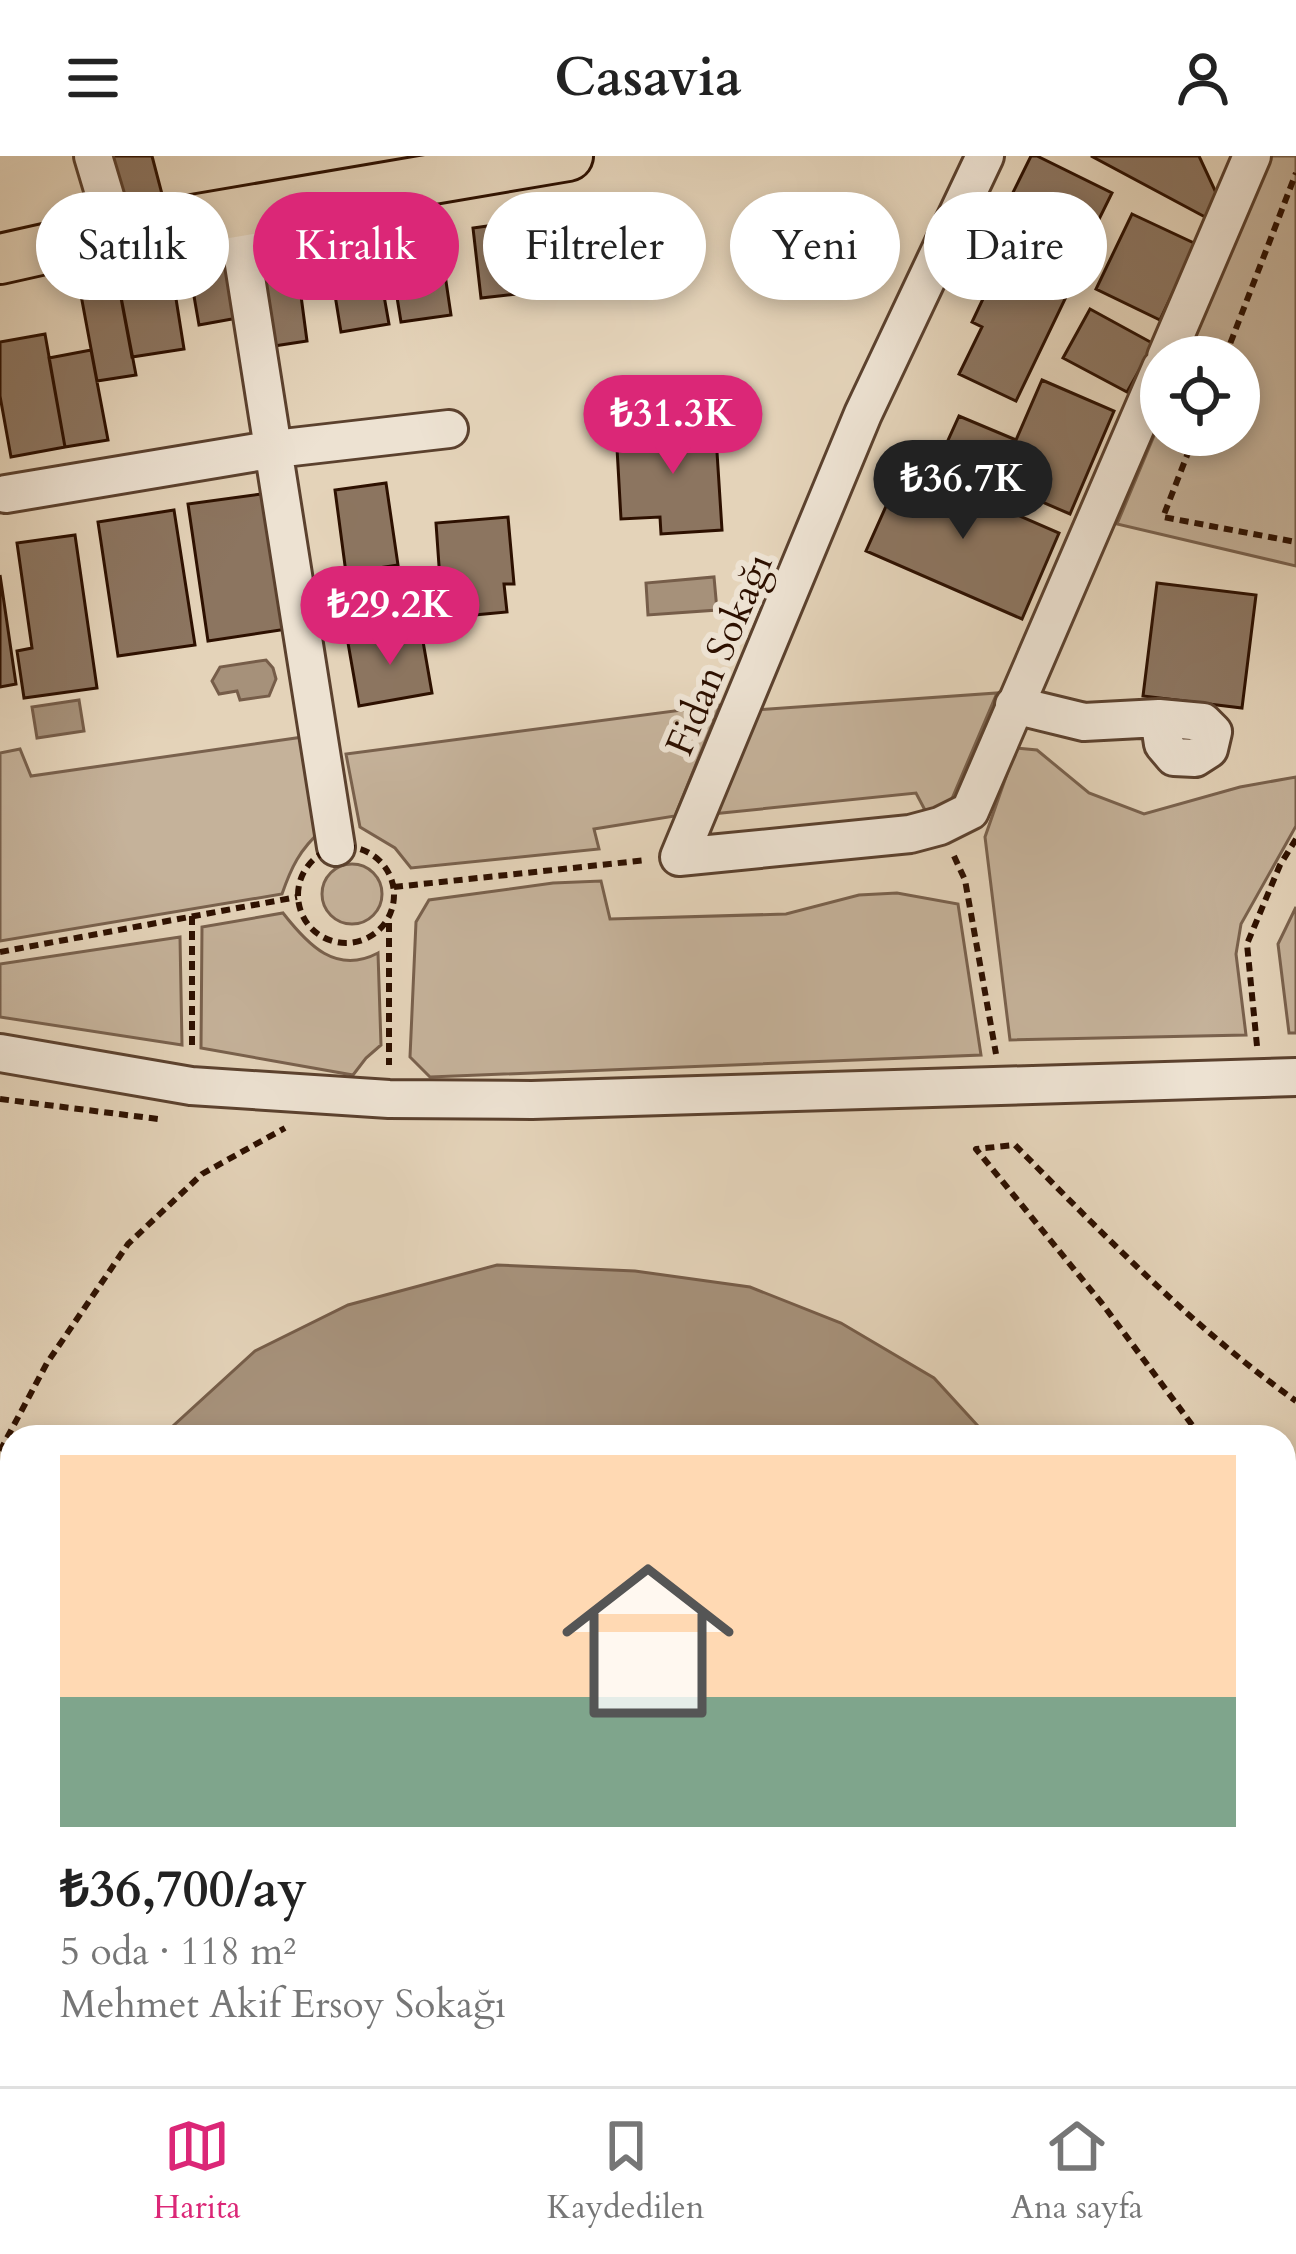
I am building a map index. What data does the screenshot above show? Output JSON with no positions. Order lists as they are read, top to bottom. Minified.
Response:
{"streets":{"street":["Fidan Sokağı"]},"page":{"header":"Casavia","chip":["Satılık","Kiralık","Filtreler","Yeni","Daire"],"price":["₺31.3K","₺36.7K","₺29.2K"],"list":[{"name":"₺36,700/ay","note":"5 oda · 118 m² · Mehmet Akif Ersoy Sokağı"}],"tabs":["Harita","Kaydedilen","Ana sayfa"]}}
